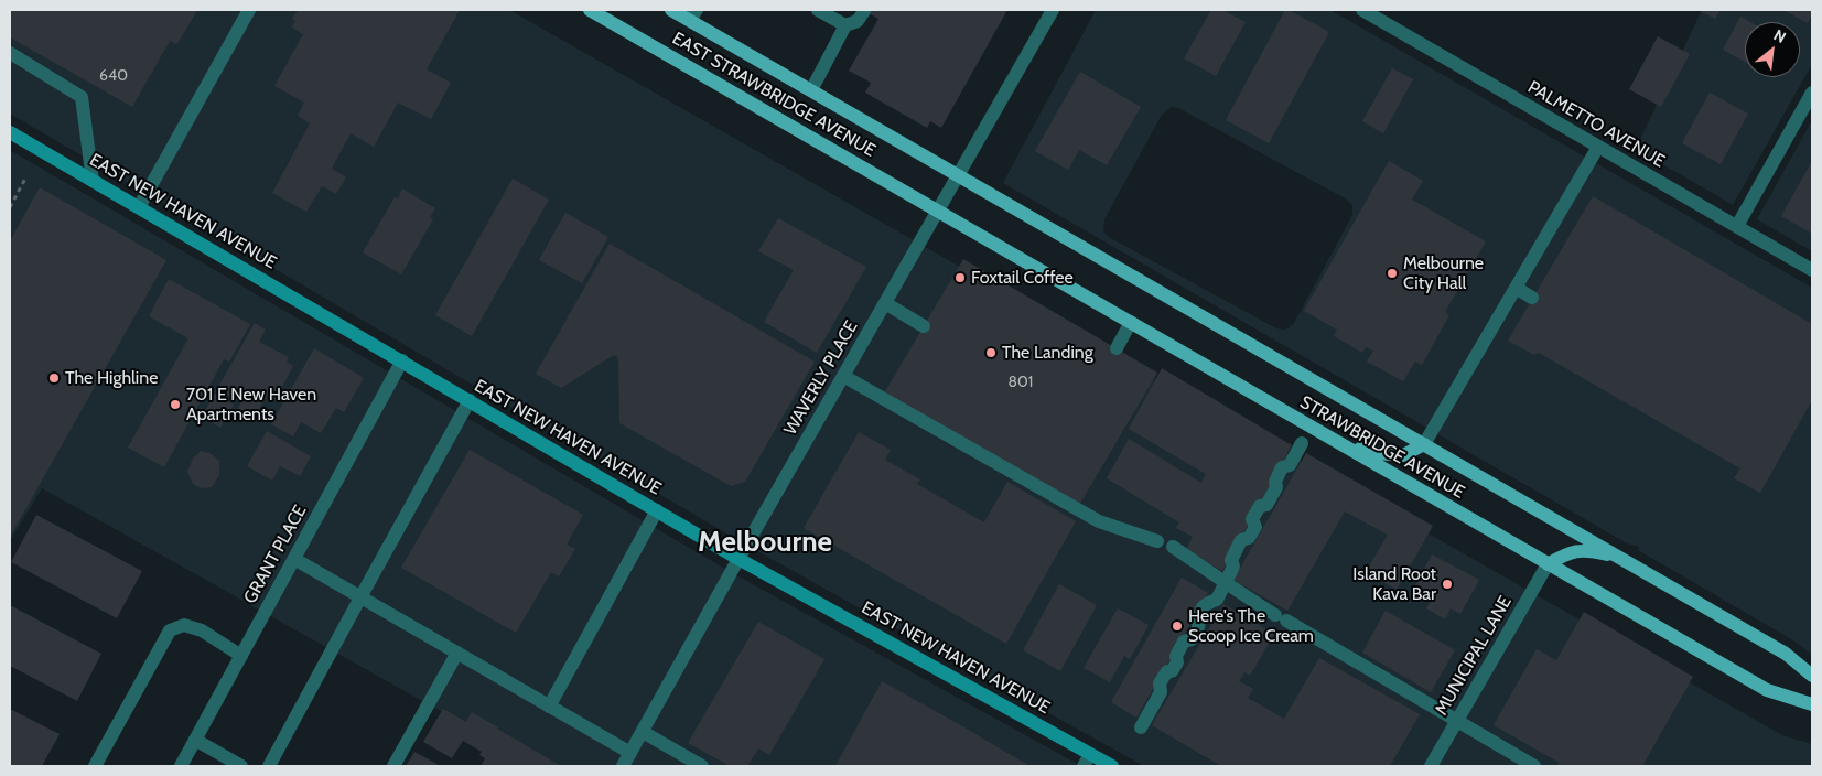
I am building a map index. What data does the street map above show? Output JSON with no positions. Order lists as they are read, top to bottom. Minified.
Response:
{"streets":{"main road":["EAST STRAWBRIDGE AVENUE","STRAWBRIDGE AVENUE"],"street":["PALMETTO AVENUE","EAST NEW HAVEN AVENUE","WAVERLY PLACE","GRANT PLACE","MUNICIPAL LANE"]},"crossings":[["EAST STRAWBRIDGE AVENUE","WAVERLY PLACE"],["EAST STRAWBRIDGE AVENUE","STRAWBRIDGE AVENUE"],["EAST NEW HAVEN AVENUE","WAVERLY PLACE"],["EAST NEW HAVEN AVENUE","GRANT PLACE"],["WAVERLY PLACE","STRAWBRIDGE AVENUE"],["STRAWBRIDGE AVENUE","MUNICIPAL LANE"]],"districts":["Melbourne"],"places":["Melbourne City Hall","Foxtail Coffee","The Landing","The Highline","701 E New Haven Apartments","Island Root Kava Bar","Here's The Scoop Ice Cream"],"house_numbers":["640","801"],"north":"top right"}
